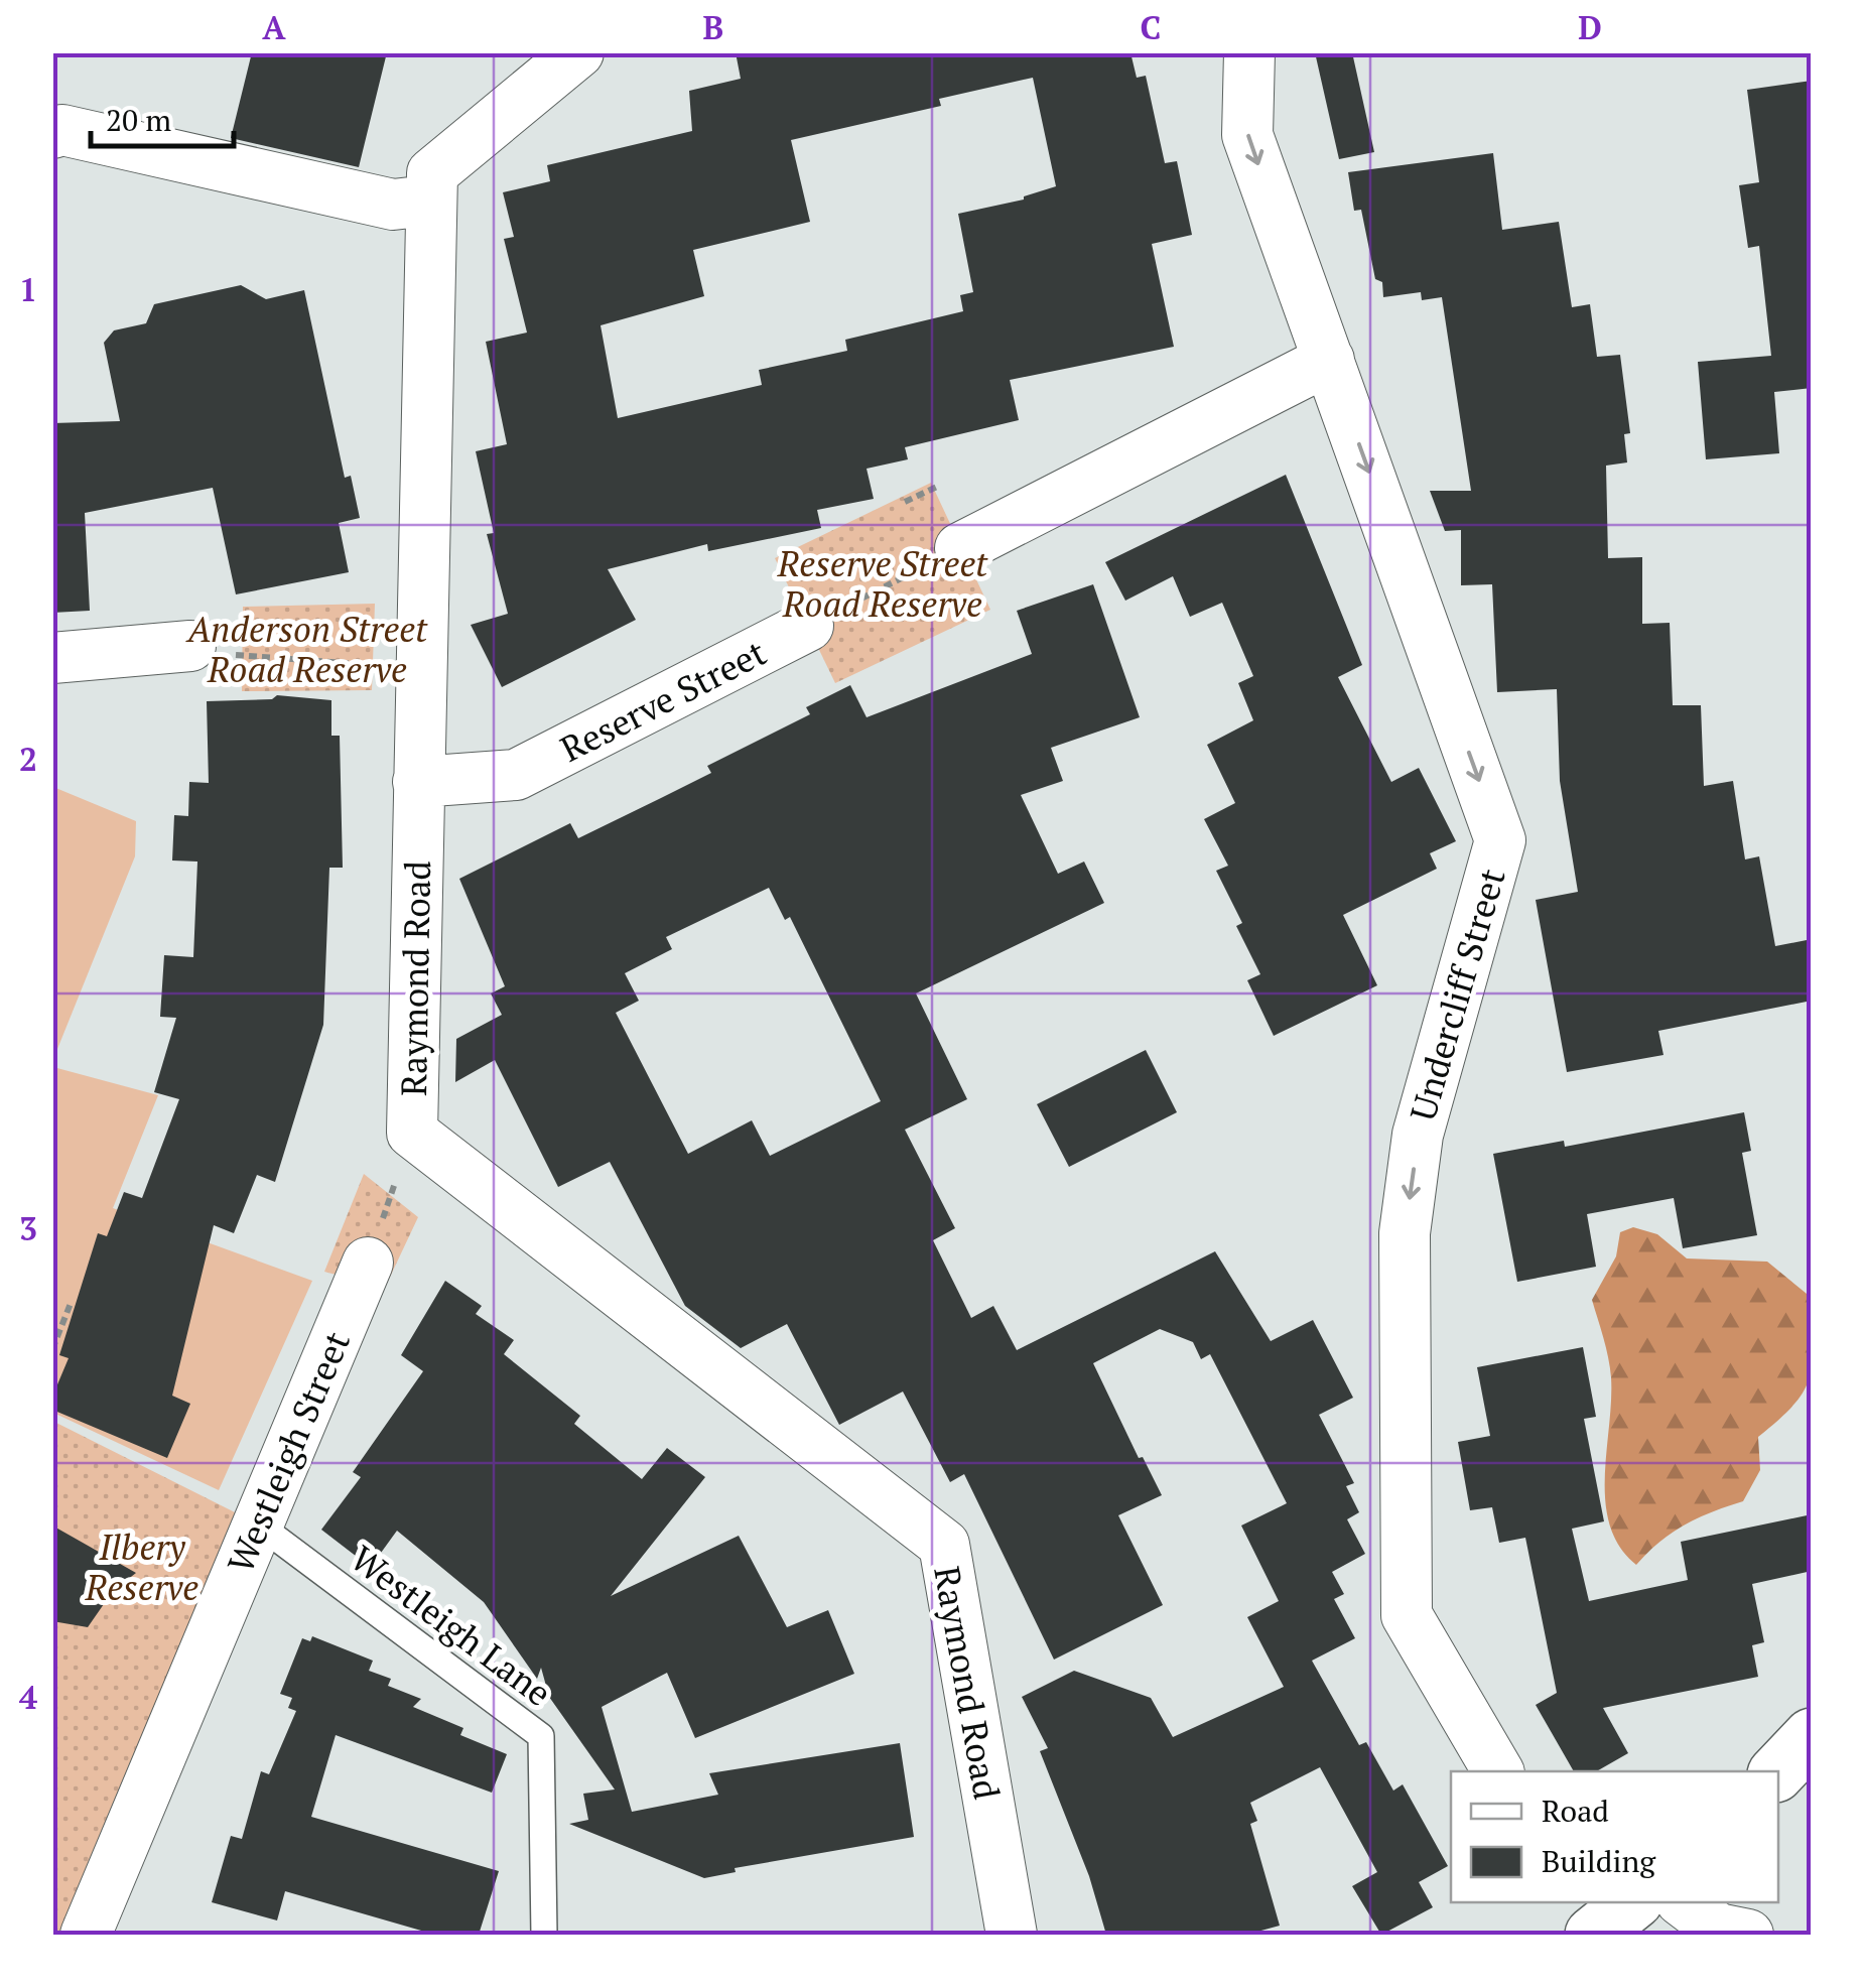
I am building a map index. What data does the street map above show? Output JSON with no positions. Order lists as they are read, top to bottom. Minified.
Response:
{"streets":{"street":["Reserve Street","Raymond Road","Undercliff Street","Westleigh Street"],"lane":["Westleigh Lane"]},"crossings":[["Reserve Street","Raymond Road"],["Westleigh Street","Westleigh Lane"]],"one_way":["Undercliff Street"],"parks":["Reserve Street Road Reserve","Anderson Street Road Reserve","Ilbery Reserve"],"legend":["Road","Building"],"scale_bar":"20 m","grid":{"columns":["A","B","C","D"],"rows":["1","2","3","4"]}}
